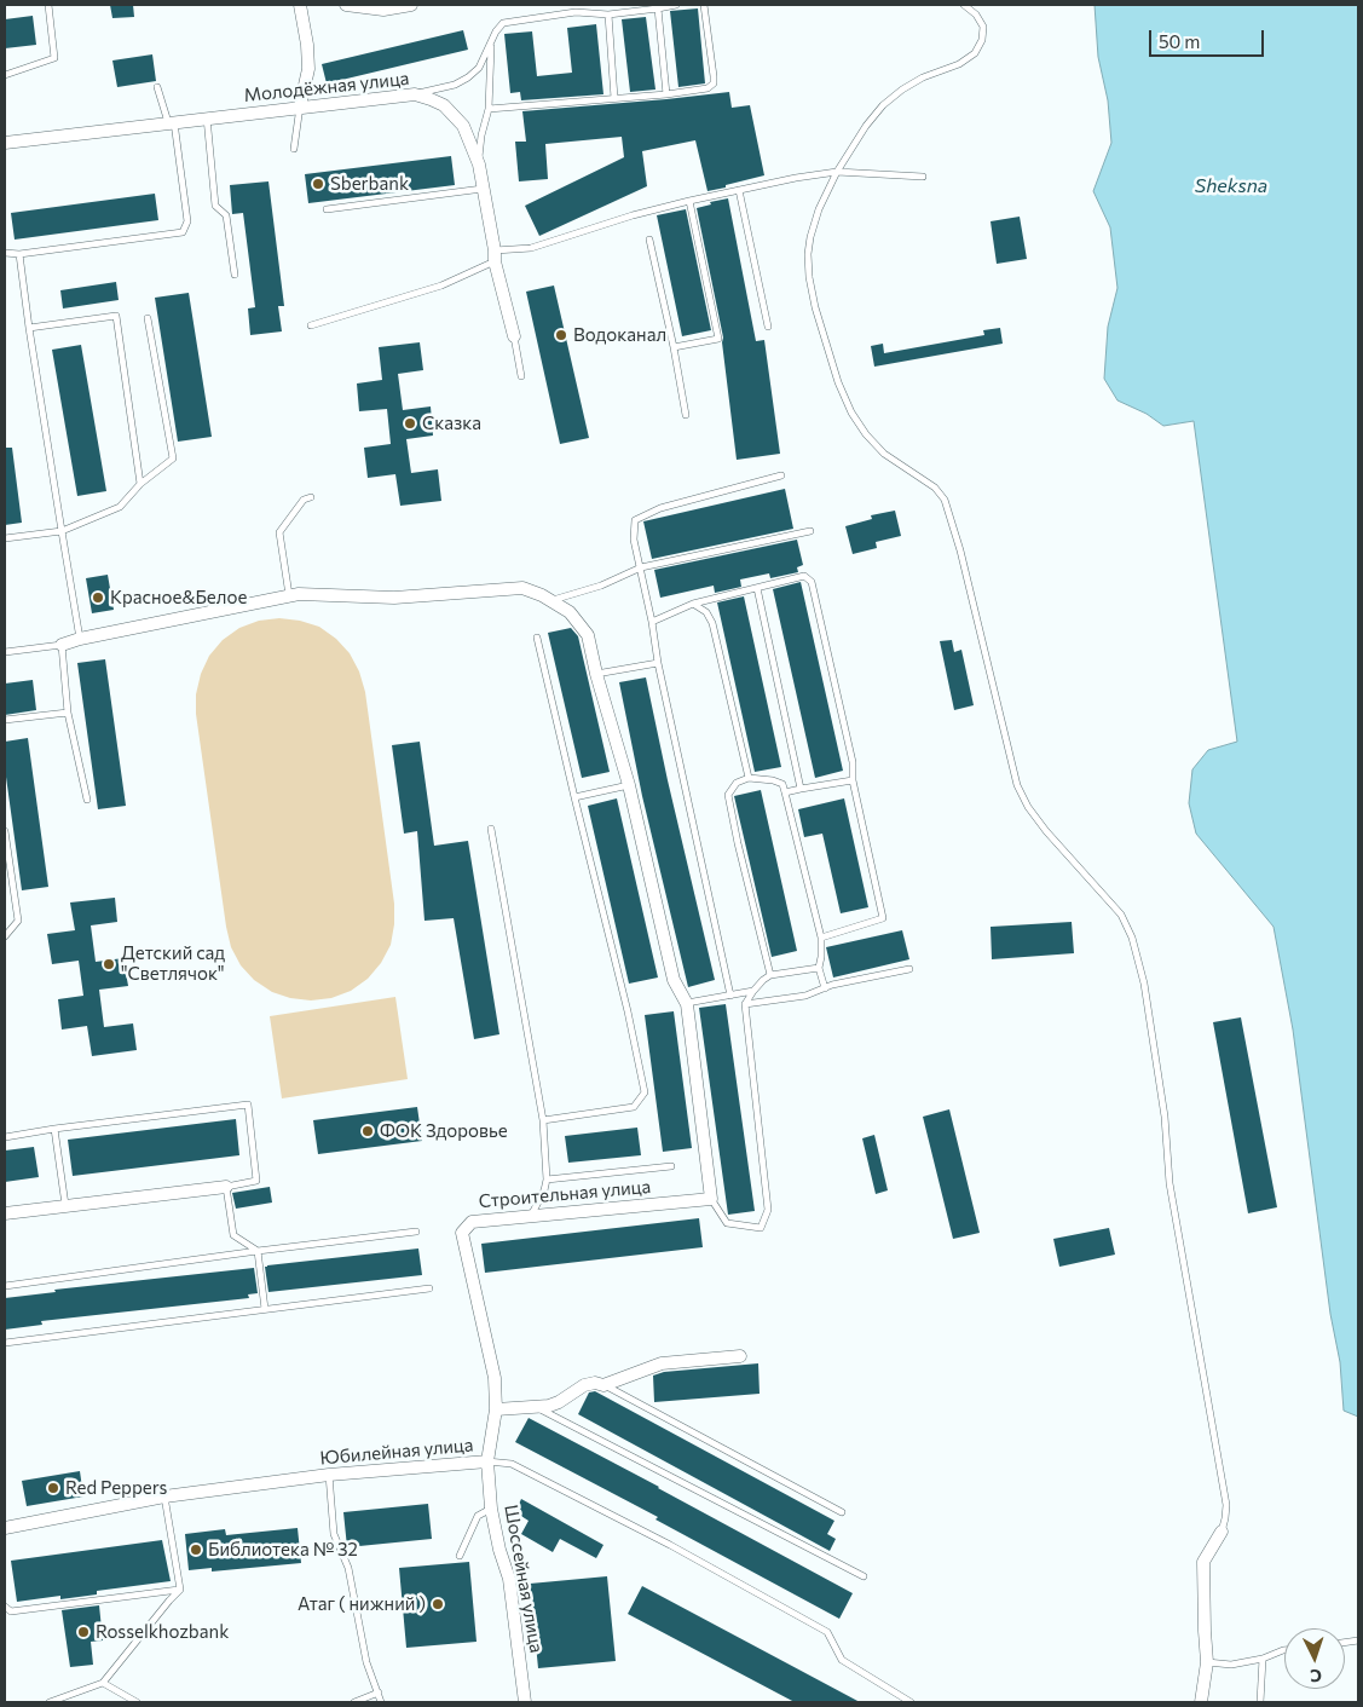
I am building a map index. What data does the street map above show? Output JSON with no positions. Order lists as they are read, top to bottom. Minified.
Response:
{"streets":{"street":["Молодёжная улица","Строительная улица","Юбилейная улица","Шоссейная улица"]},"crossings":[["Строительная улица","Юбилейная улица"],["Юбилейная улица","Шоссейная улица"]],"water":["Sheksna"],"places":["Sberbank","Водоканал","Сказка","Красное&Белое","Детский сад \"Светлячок\"","ФОК Здоровье","Red Peppers","Библиотека № 32","Атаг ( нижний )","Rosselkhozbank"],"scale_bar":"50 m","north":"bottom"}
